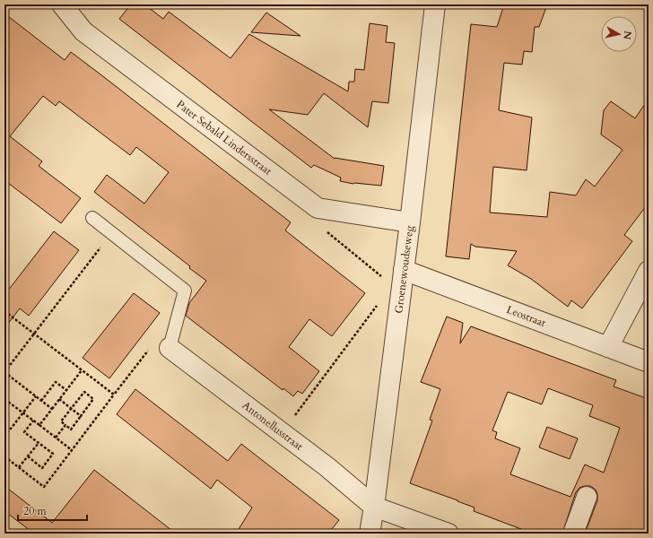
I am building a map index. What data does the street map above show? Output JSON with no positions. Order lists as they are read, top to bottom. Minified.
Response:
{"streets":{"street":["Pater Sebald Lindersstraat","Groenewoudseweg","Leostraat","Antonellusstraat"]},"crossings":[["Pater Sebald Lindersstraat","Groenewoudseweg"],["Groenewoudseweg","Leostraat"],["Groenewoudseweg","Antonellusstraat"]],"scale_bar":"20 m","north":"right"}
